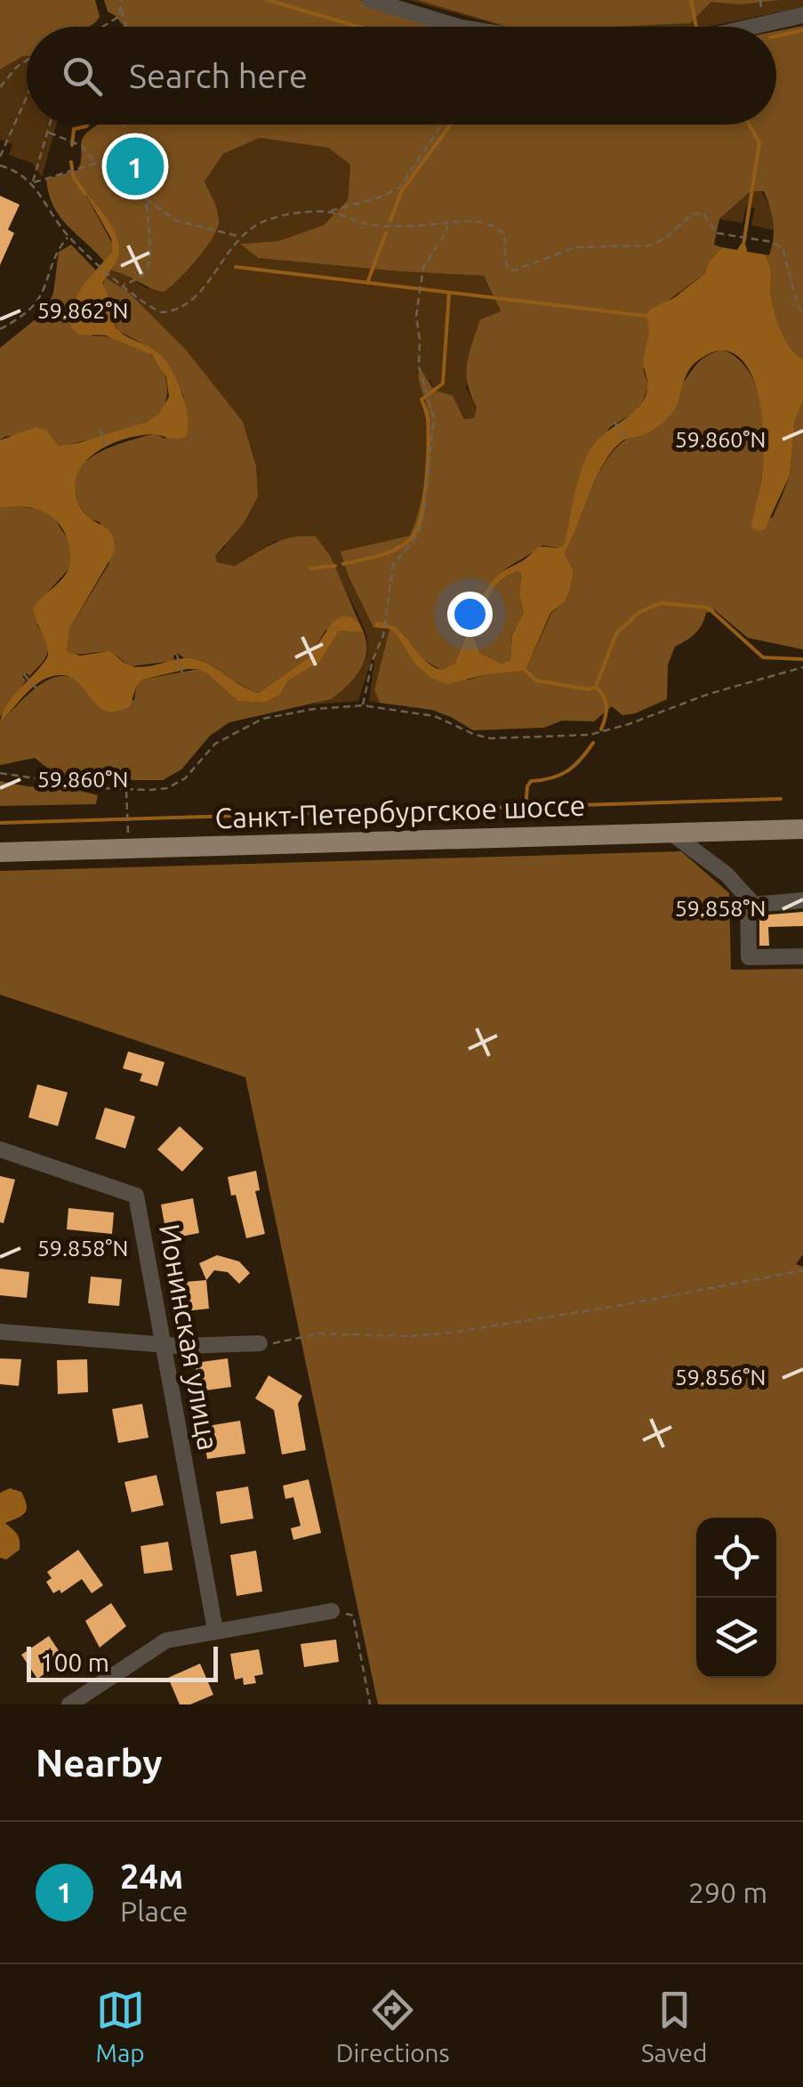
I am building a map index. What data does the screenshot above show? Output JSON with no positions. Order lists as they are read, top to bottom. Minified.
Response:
{"streets":{"main road":["Санкт-Петербургское шоссе"],"lane":["Ионинская улица"]},"scale_bar":"100 m","page":{"search":"Search here","pins":"1","scale":"100 m","heading":"Nearby","list":[{"mark":"1","name":"24м","note":"Place","value":"290 m"}],"nav":["Map","Directions","Saved"]},"coordinates":["59.862°N","59.860°N","59.858°N","59.856°N"]}
